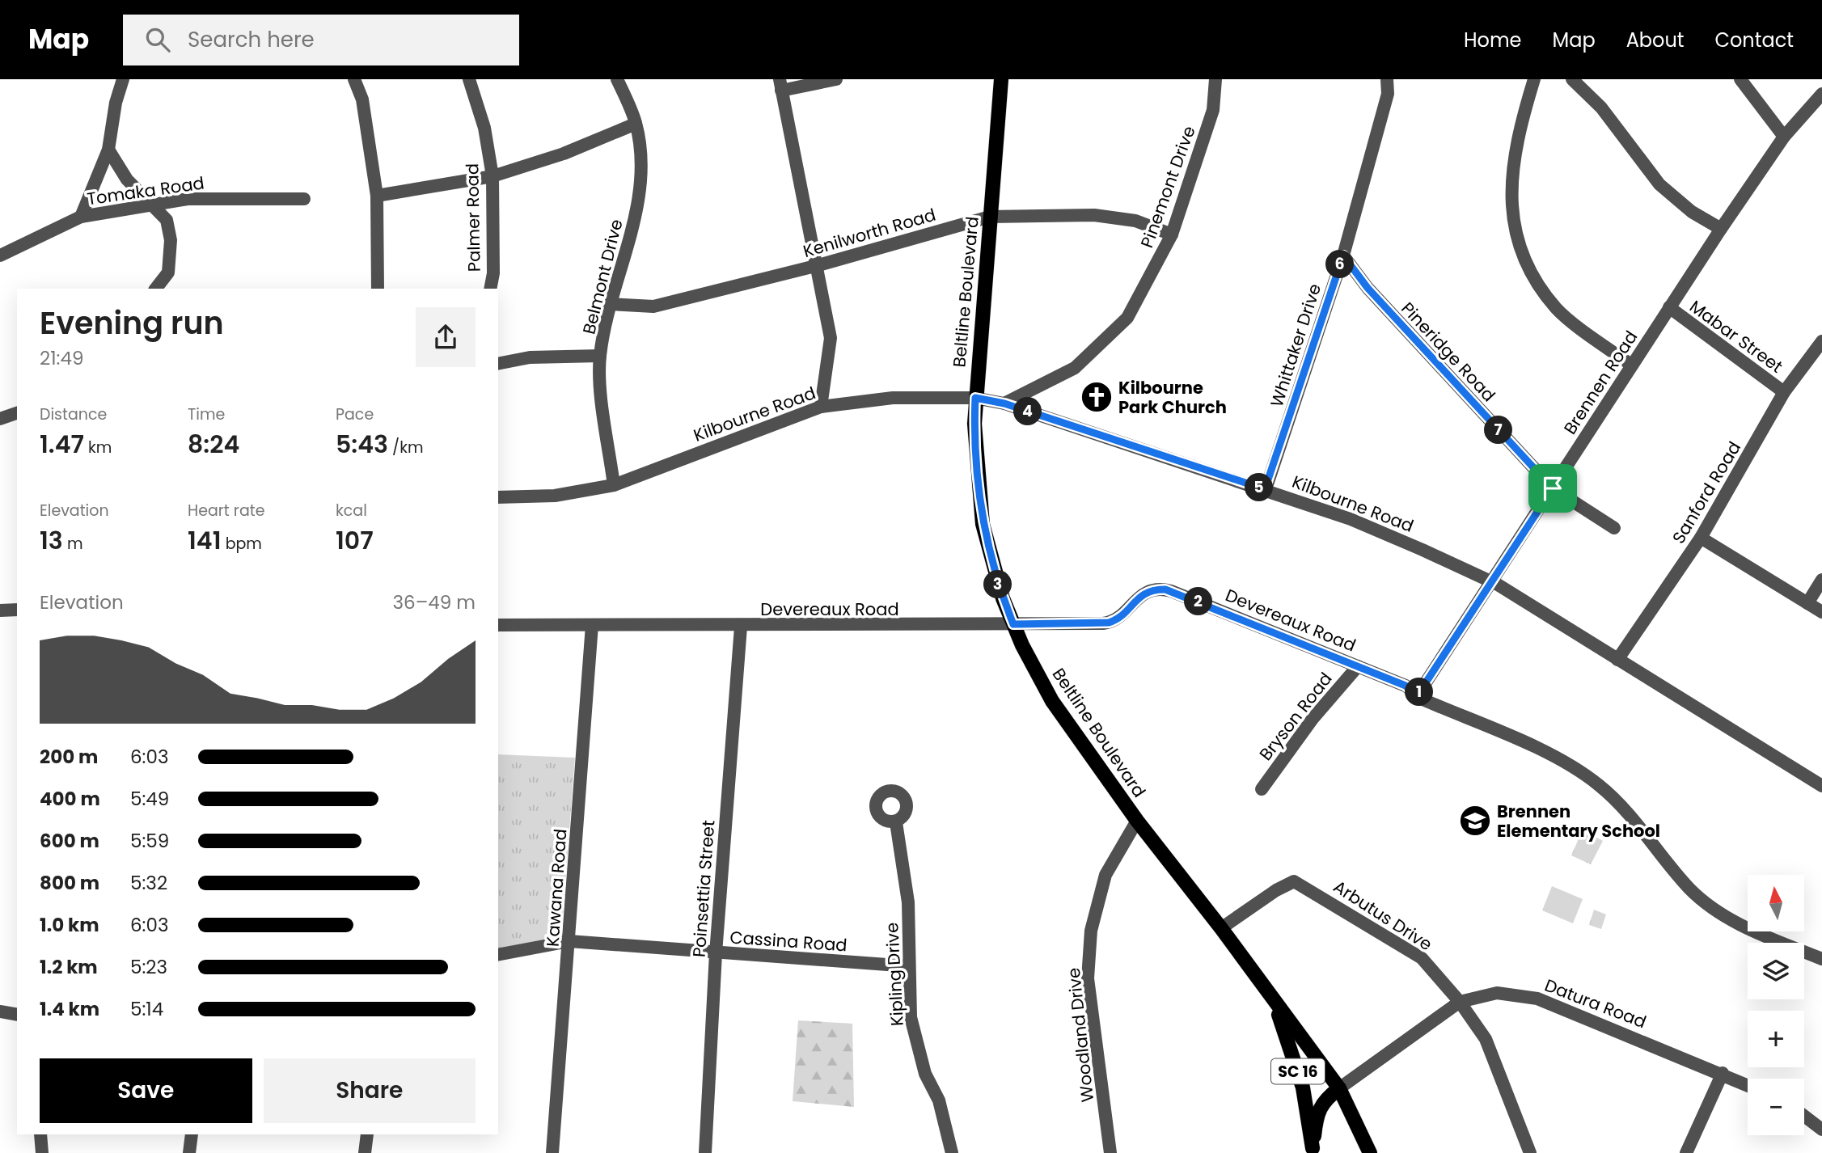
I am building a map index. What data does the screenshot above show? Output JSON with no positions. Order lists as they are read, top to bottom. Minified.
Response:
{"streets":{"main road":["Beltline Boulevard","Datura Road","SC 16"],"street":["Pinemont Drive","Tomaka Road","Palmer Road","Kenilworth Road","Belmont Drive","Mabar Street","Whittaker Drive","Pineridge Road","Brennen Road","Kilbourne Road","Sanford Road","Devereaux Road","Bryson Road","Kawana Road","Poinsettia Street","Arbutus Drive","Cassina Road","Kipling Drive","Woodland Drive"]},"crossings":[["Pinemont Drive","Kenilworth Road"],["Pinemont Drive","Kilbourne Road"],["Kenilworth Road","Belmont Drive"],["Kenilworth Road","Beltline Boulevard"],["Belmont Drive","Kilbourne Road"],["Beltline Boulevard","Kilbourne Road"],["Beltline Boulevard","Devereaux Road"],["Beltline Boulevard","Arbutus Drive"],["Beltline Boulevard","Woodland Drive"],["Beltline Boulevard","SC 16"],["Mabar Street","Brennen Road"],["Mabar Street","Sanford Road"],["Whittaker Drive","Pineridge Road"],["Whittaker Drive","Kilbourne Road"],["Pineridge Road","Brennen Road"],["Brennen Road","Kilbourne Road"],["Brennen Road","Devereaux Road"],["Kilbourne Road","Sanford Road"],["Devereaux Road","Bryson Road"],["Devereaux Road","Kawana Road"],["Devereaux Road","Poinsettia Street"],["Kawana Road","Cassina Road"],["Poinsettia Street","Cassina Road"],["Arbutus Drive","Datura Road"],["Cassina Road","Kipling Drive"],["Datura Road","SC 16"]],"places":{"church":["Kilbourne Park Church"],"school or university":["Brennen Elementary School"]},"north":"top","page":{"header":"Map","search":"Search here","nav":["Home","Map","About","Contact"],"pins":["6","4","7","5","3","2","1"],"heading":["Evening run","21:49"],"stats":[["Distance","1.47 km"],["Time","8:24"],["Pace","5:43 /km"],["Elevation","13 m"],["Heart rate","141 bpm"],["kcal","107"]],"chart":["Elevation","36–49 m"],"list":[{"name":"200 m","note":"6:03"},{"name":"400 m","note":"5:49"},{"name":"600 m","note":"5:59"},{"name":"800 m","note":"5:32"},{"name":"1.0 km","note":"6:03"},{"name":"1.2 km","note":"5:23"},{"name":"1.4 km","note":"5:14"}],"map_buttons":["+","−"],"buttons":["Save","Share"]}}
